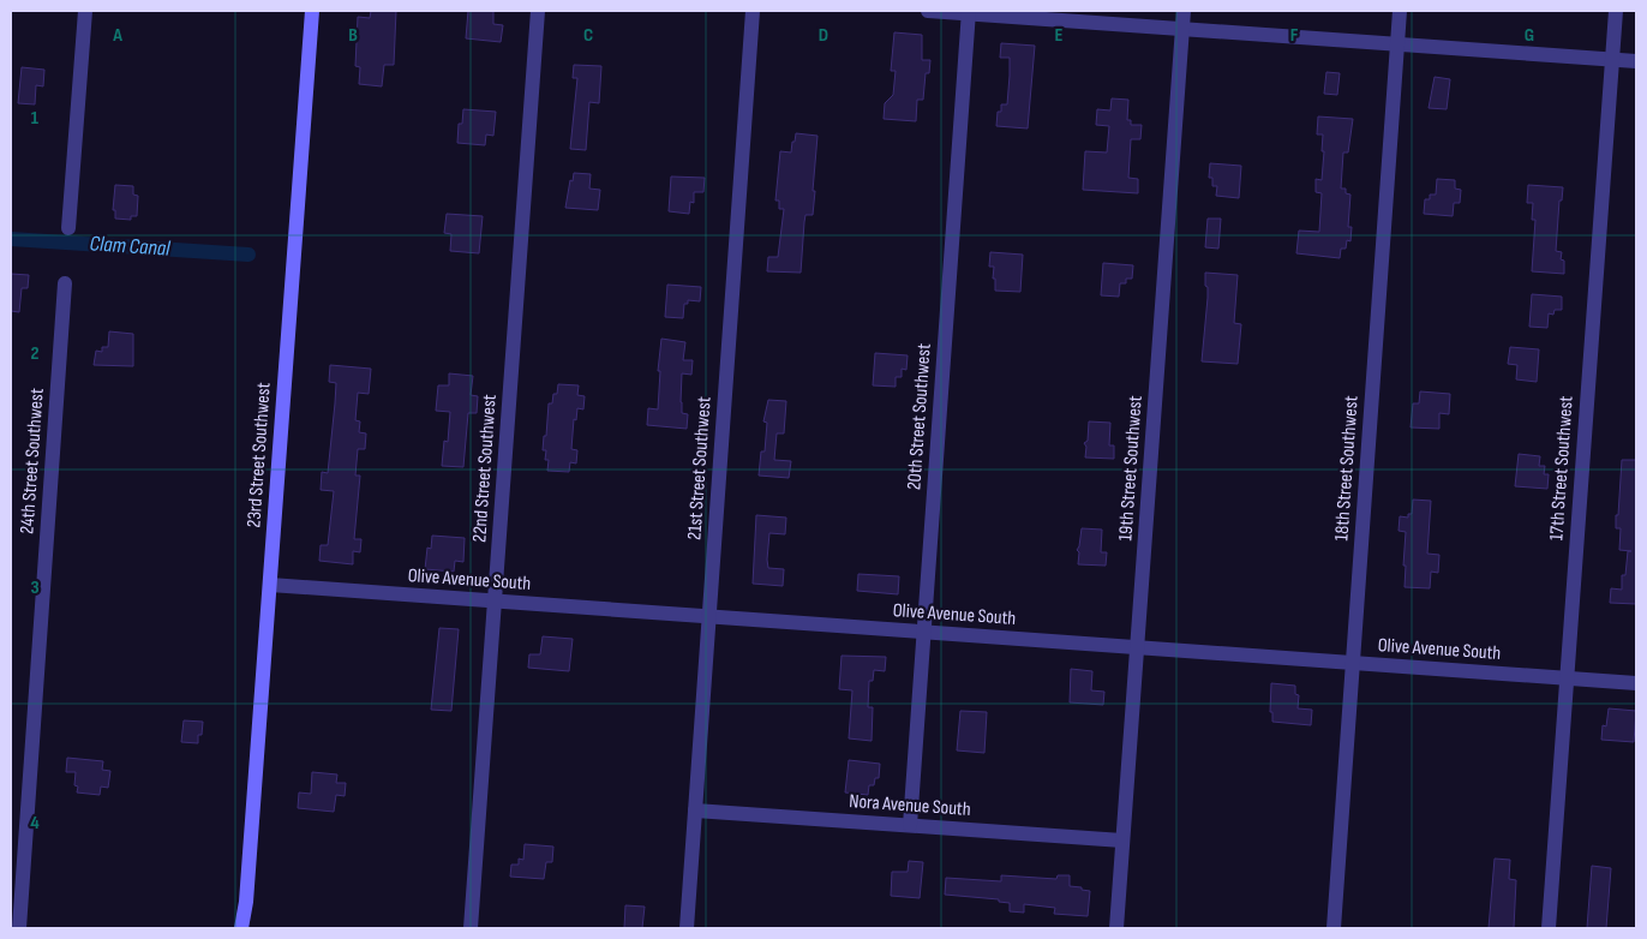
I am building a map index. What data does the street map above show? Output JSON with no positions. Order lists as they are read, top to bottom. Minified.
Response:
{"streets":{"street":["20th Street Southwest","23rd Street Southwest","24th Street Southwest","22nd Street Southwest","21st Street Southwest","19th Street Southwest","18th Street Southwest","17th Street Southwest","Olive Avenue South","Nora Avenue South"]},"crossings":[["20th Street Southwest","Olive Avenue South"],["20th Street Southwest","Nora Avenue South"],["23rd Street Southwest","Olive Avenue South"],["22nd Street Southwest","Olive Avenue South"],["21st Street Southwest","Olive Avenue South"],["21st Street Southwest","Nora Avenue South"],["19th Street Southwest","Olive Avenue South"],["19th Street Southwest","Nora Avenue South"],["18th Street Southwest","Olive Avenue South"],["17th Street Southwest","Olive Avenue South"]],"water":["Clam Canal"],"grid":{"columns":["A","B","C","D","E","F","G"],"rows":["1","2","3","4"]}}
